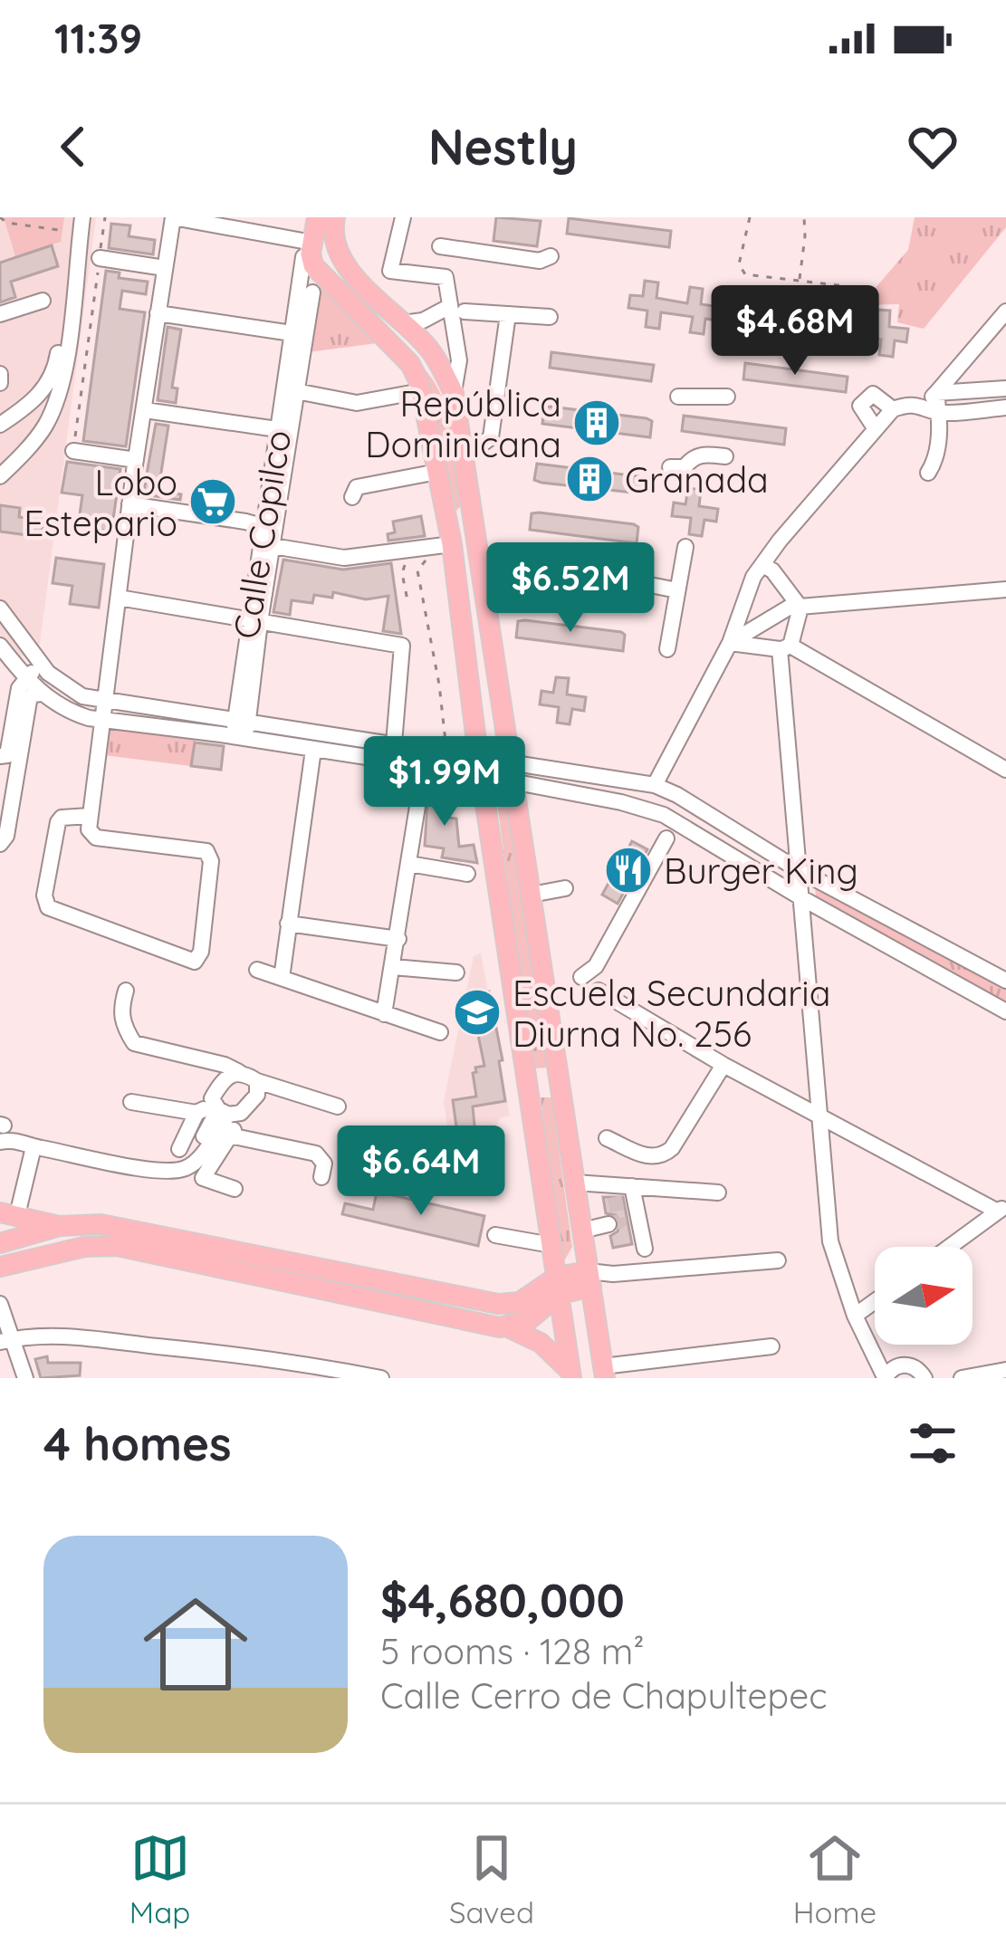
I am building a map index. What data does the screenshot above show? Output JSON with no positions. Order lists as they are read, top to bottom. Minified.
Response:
{"streets":{"street":["Calle Copilco"]},"places":{"building":["República Dominicana","Granada"],"supermarket":["Lobo Estepario"],"restaurant":["Burger King"],"school or university":["Escuela Secundaria Diurna No. 256"]},"north":"right","page":{"status":"11:39","header":"Nestly","price":["$4.68M","$6.52M","$1.99M","$6.64M"],"heading":"4 homes","list":[{"name":"$4,680,000","note":"5 rooms · 128 m² · Calle Cerro de Chapultepec"}],"tabs":["Map","Saved","Home"]}}
